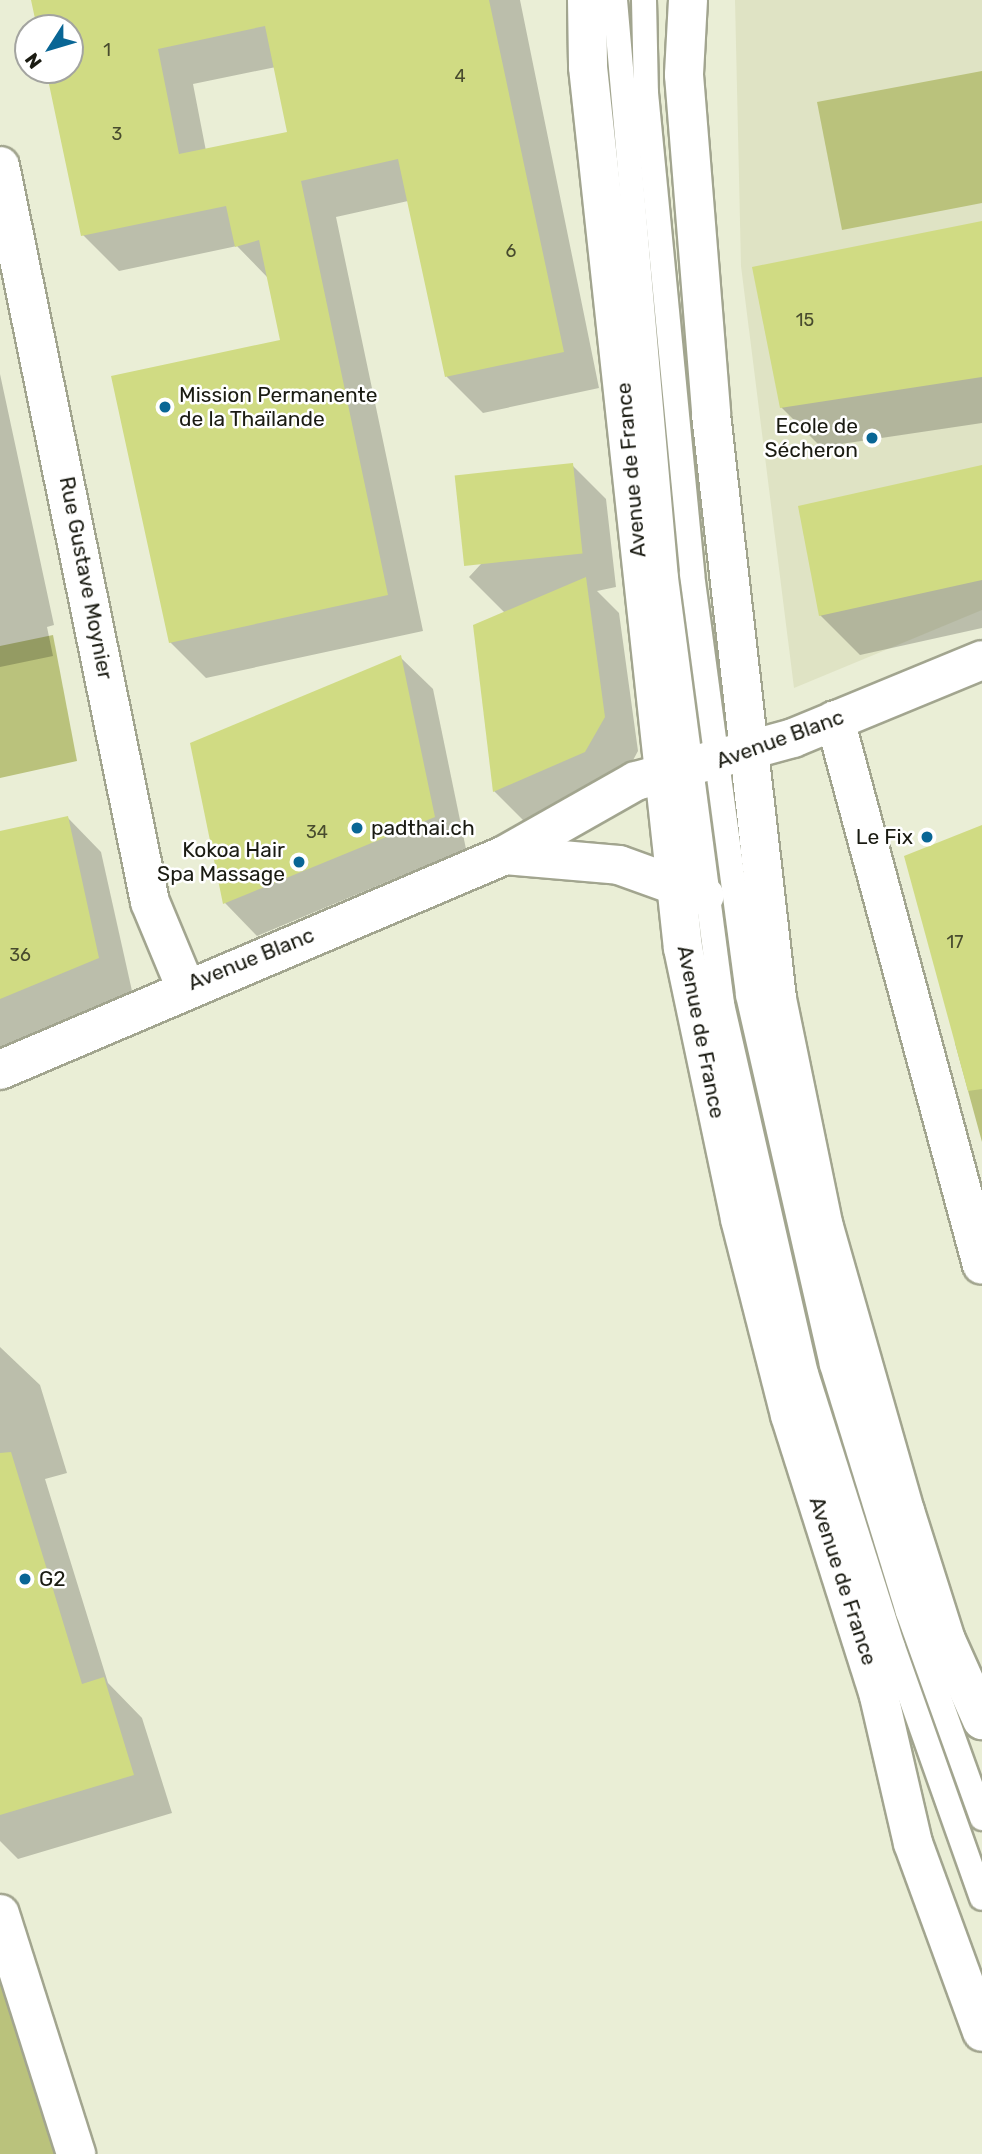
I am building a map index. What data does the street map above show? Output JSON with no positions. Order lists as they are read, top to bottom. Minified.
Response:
{"streets":{"main road":["Avenue de France","Rue Gustave Moynier","Avenue Blanc"]},"crossings":[["Avenue de France","Avenue Blanc"],["Rue Gustave Moynier","Avenue Blanc"]],"places":["Mission Permanente de la Thaïlande","Ecole de Sécheron","padthai.ch","Le Fix","Kokoa Hair Spa Massage","G2"],"house_numbers":["1","4","3","6","15","34","17","36"],"north":"bottom left"}
